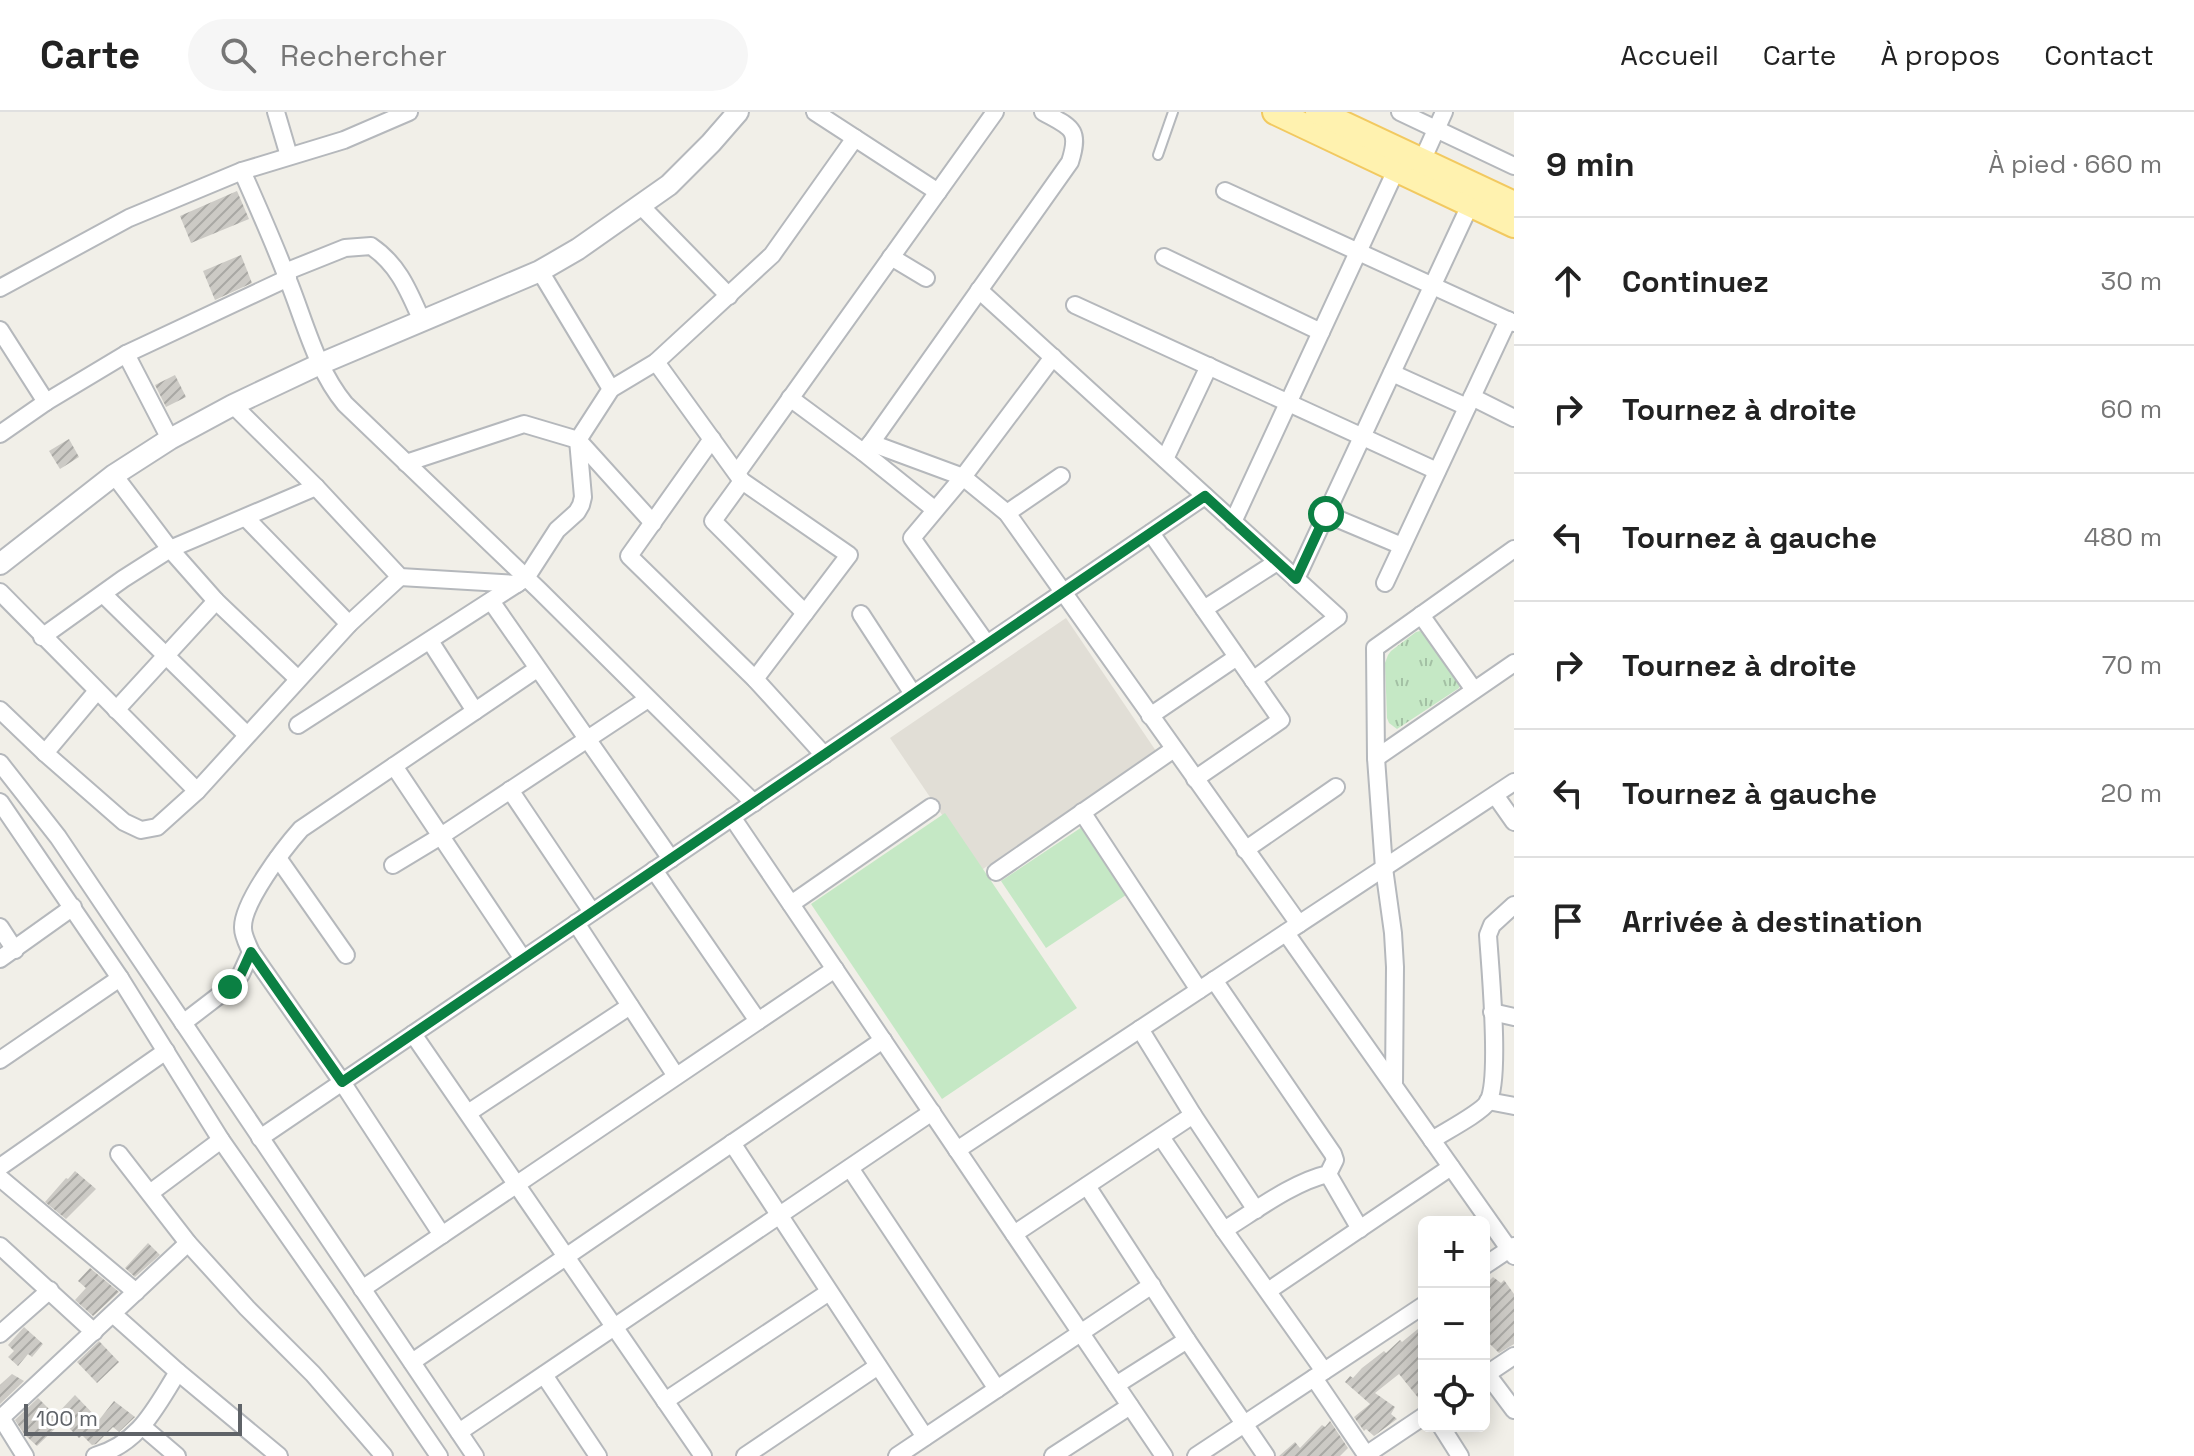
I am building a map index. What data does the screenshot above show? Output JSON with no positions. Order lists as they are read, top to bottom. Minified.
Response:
{"scale_bar":"100 m","page":{"header":"Carte","search":"Rechercher","nav":["Accueil","Carte","À propos","Contact"],"heading":["9 min","À pied · 660 m"],"list":[["Continuez","30 m"],["Tournez à droite","60 m"],["Tournez à gauche","480 m"],["Tournez à droite","70 m"],["Tournez à gauche","20 m"],"Arrivée à destination"],"map_buttons":["+","−"],"scale":"100 m"}}
